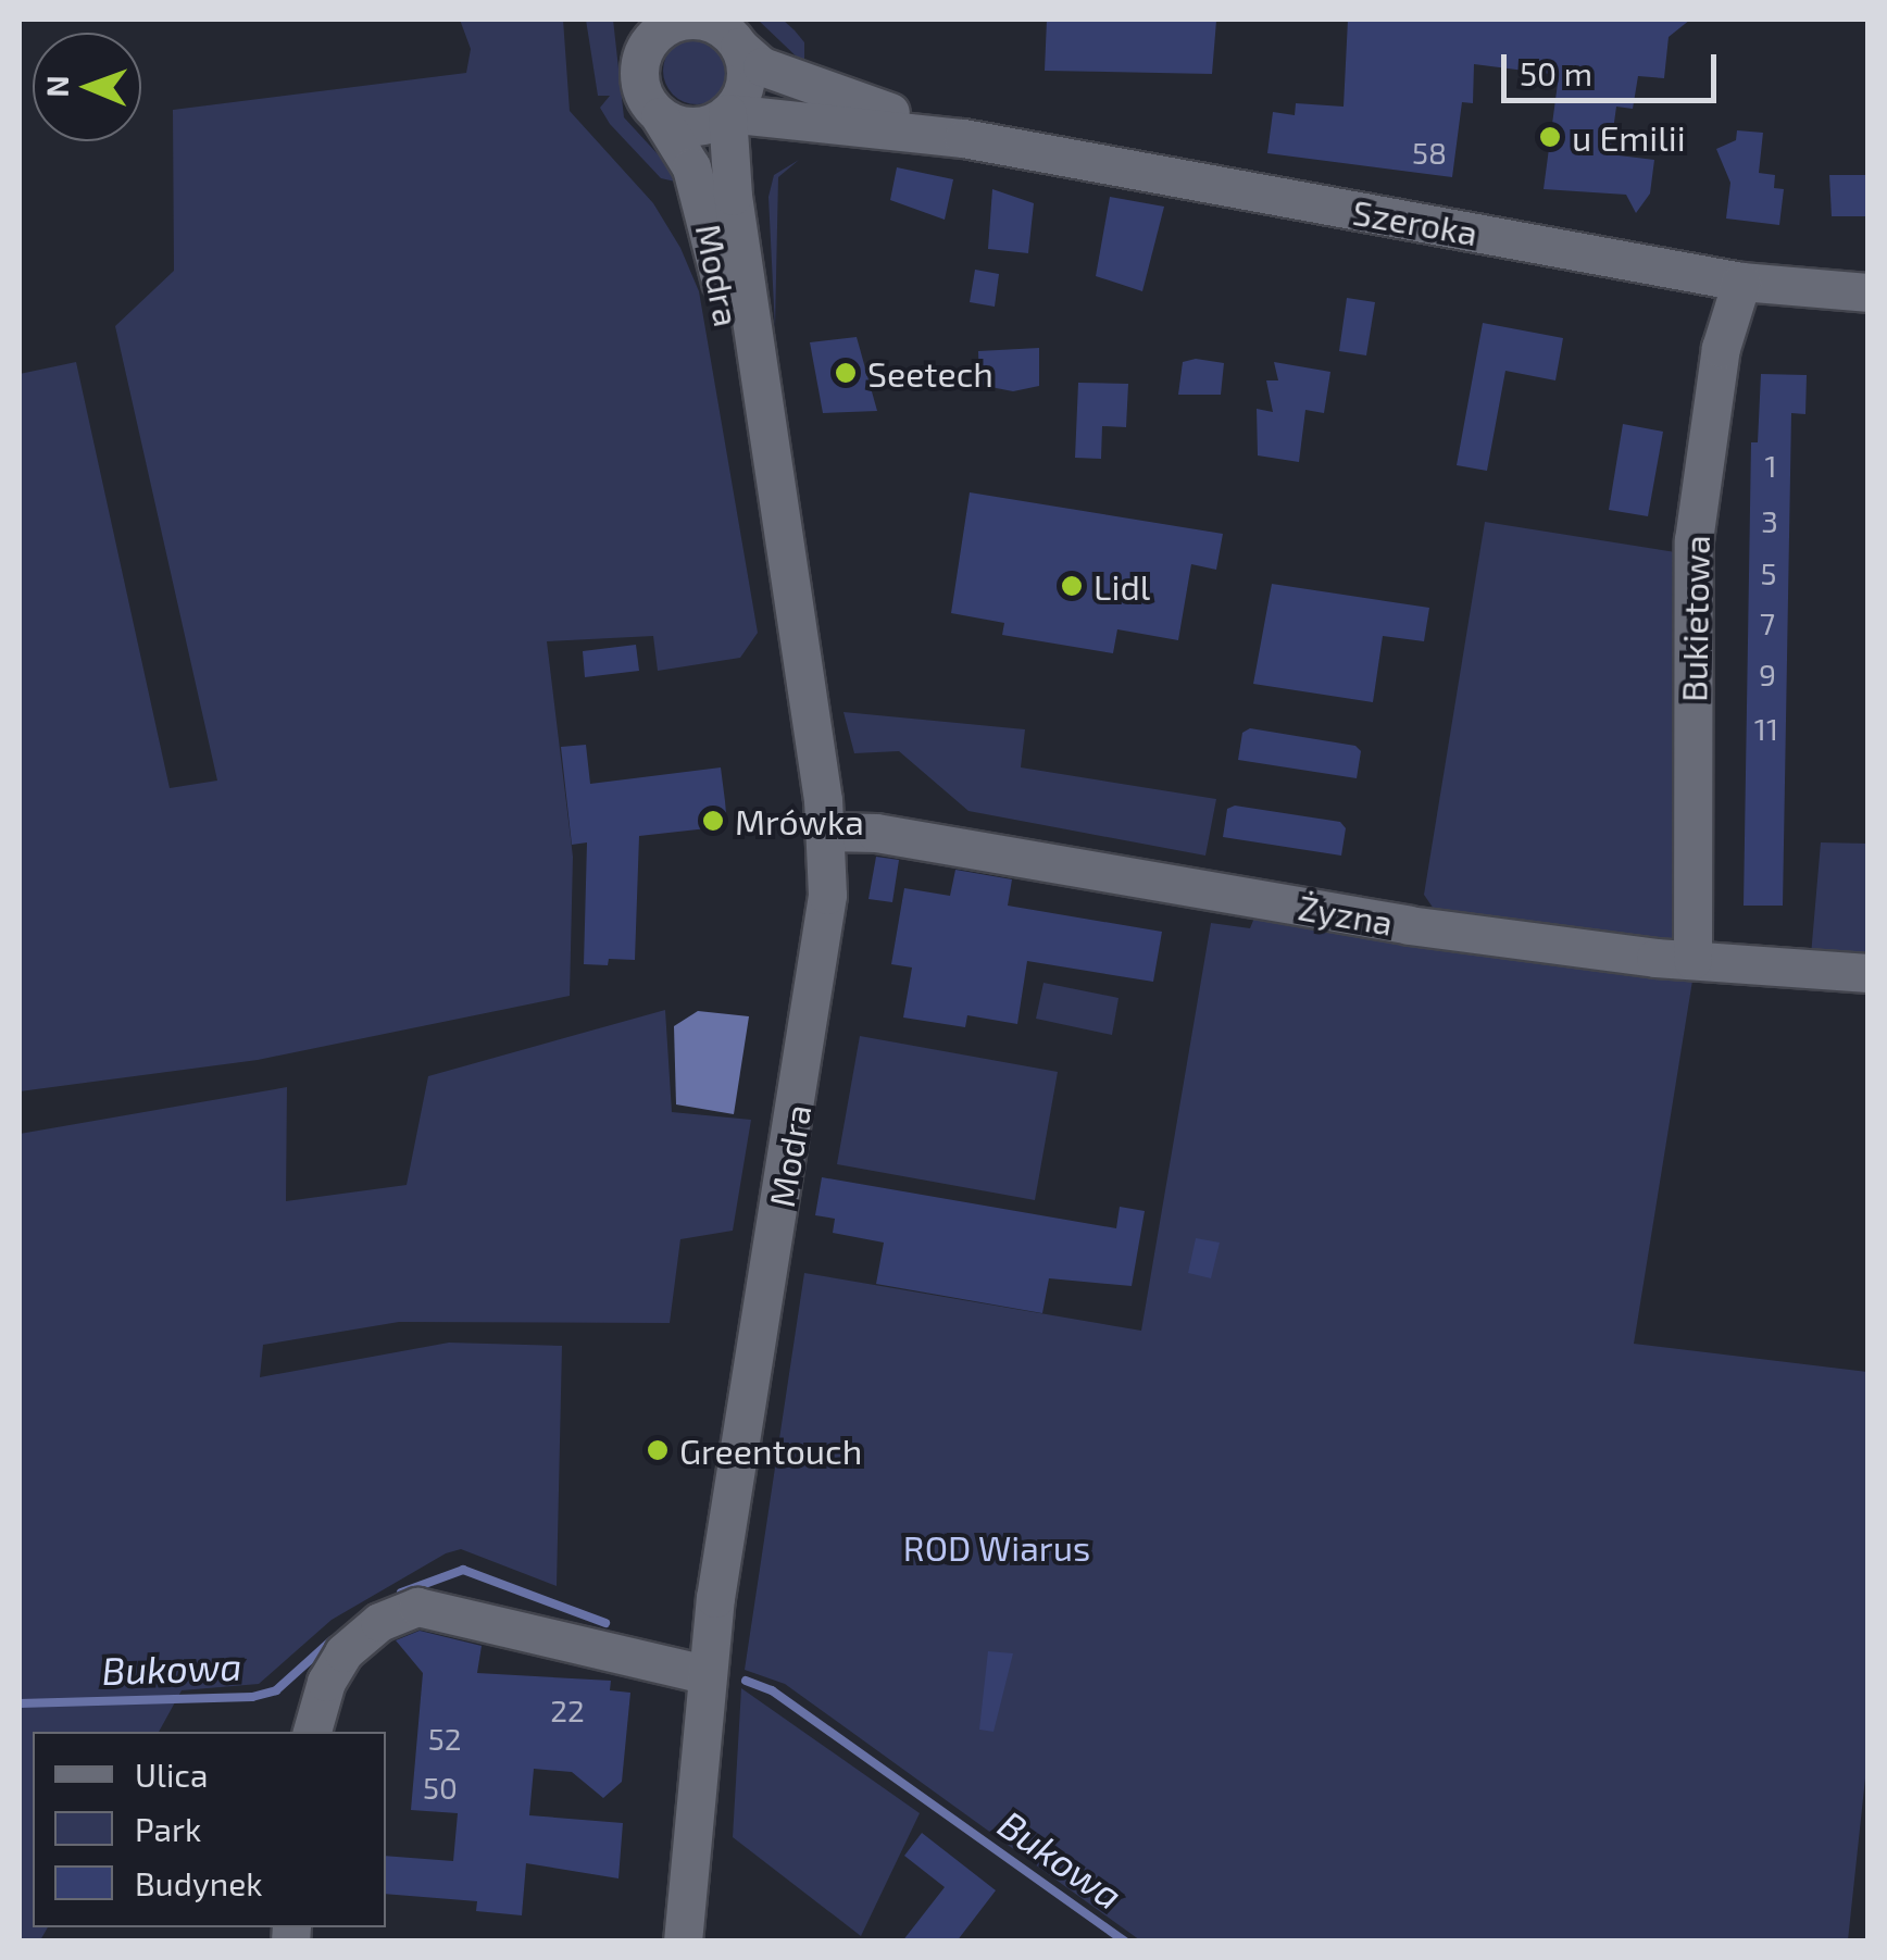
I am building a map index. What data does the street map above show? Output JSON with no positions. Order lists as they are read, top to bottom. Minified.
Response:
{"streets":{"street":["Szeroka","Modra","Bukietowa","Żyzna"]},"crossings":[["Szeroka","Modra"],["Szeroka","Bukietowa"],["Modra","Żyzna"],["Bukietowa","Żyzna"]],"water":["Bukowa"],"parks":["ROD Wiarus"],"places":["u Emilii","Seetech","Lidl","Mrówka","Greentouch"],"house_numbers":["58","1","3","5","7","9","11","22","52","50"],"legend":["Ulica","Park","Budynek"],"scale_bar":"50 m","north":"left"}
